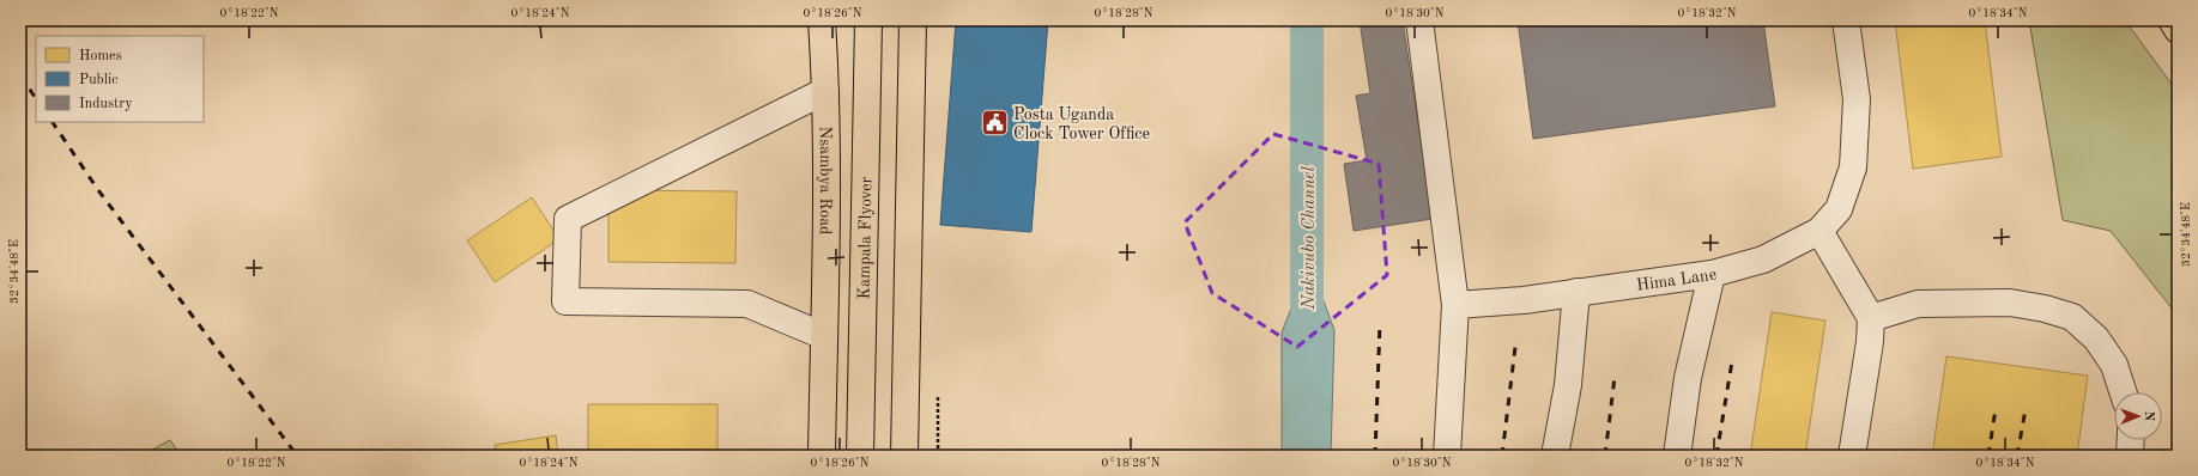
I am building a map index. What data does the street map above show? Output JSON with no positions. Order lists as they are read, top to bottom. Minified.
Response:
{"streets":{"main road":["Nsambya Road","Kampala Flyover"],"lane":["Hima Lane"]},"water":["Nakivubo Channel"],"places":{"public building":["Posta Uganda Clock Tower Office"]},"legend":["Homes","Public","Industry"],"north":"right","coordinates":["0°18'22\"N","0°18'24\"N","0°18'26\"N","0°18'28\"N","0°18'30\"N","0°18'32\"N","0°18'34\"N","32°34'48\"E"]}
